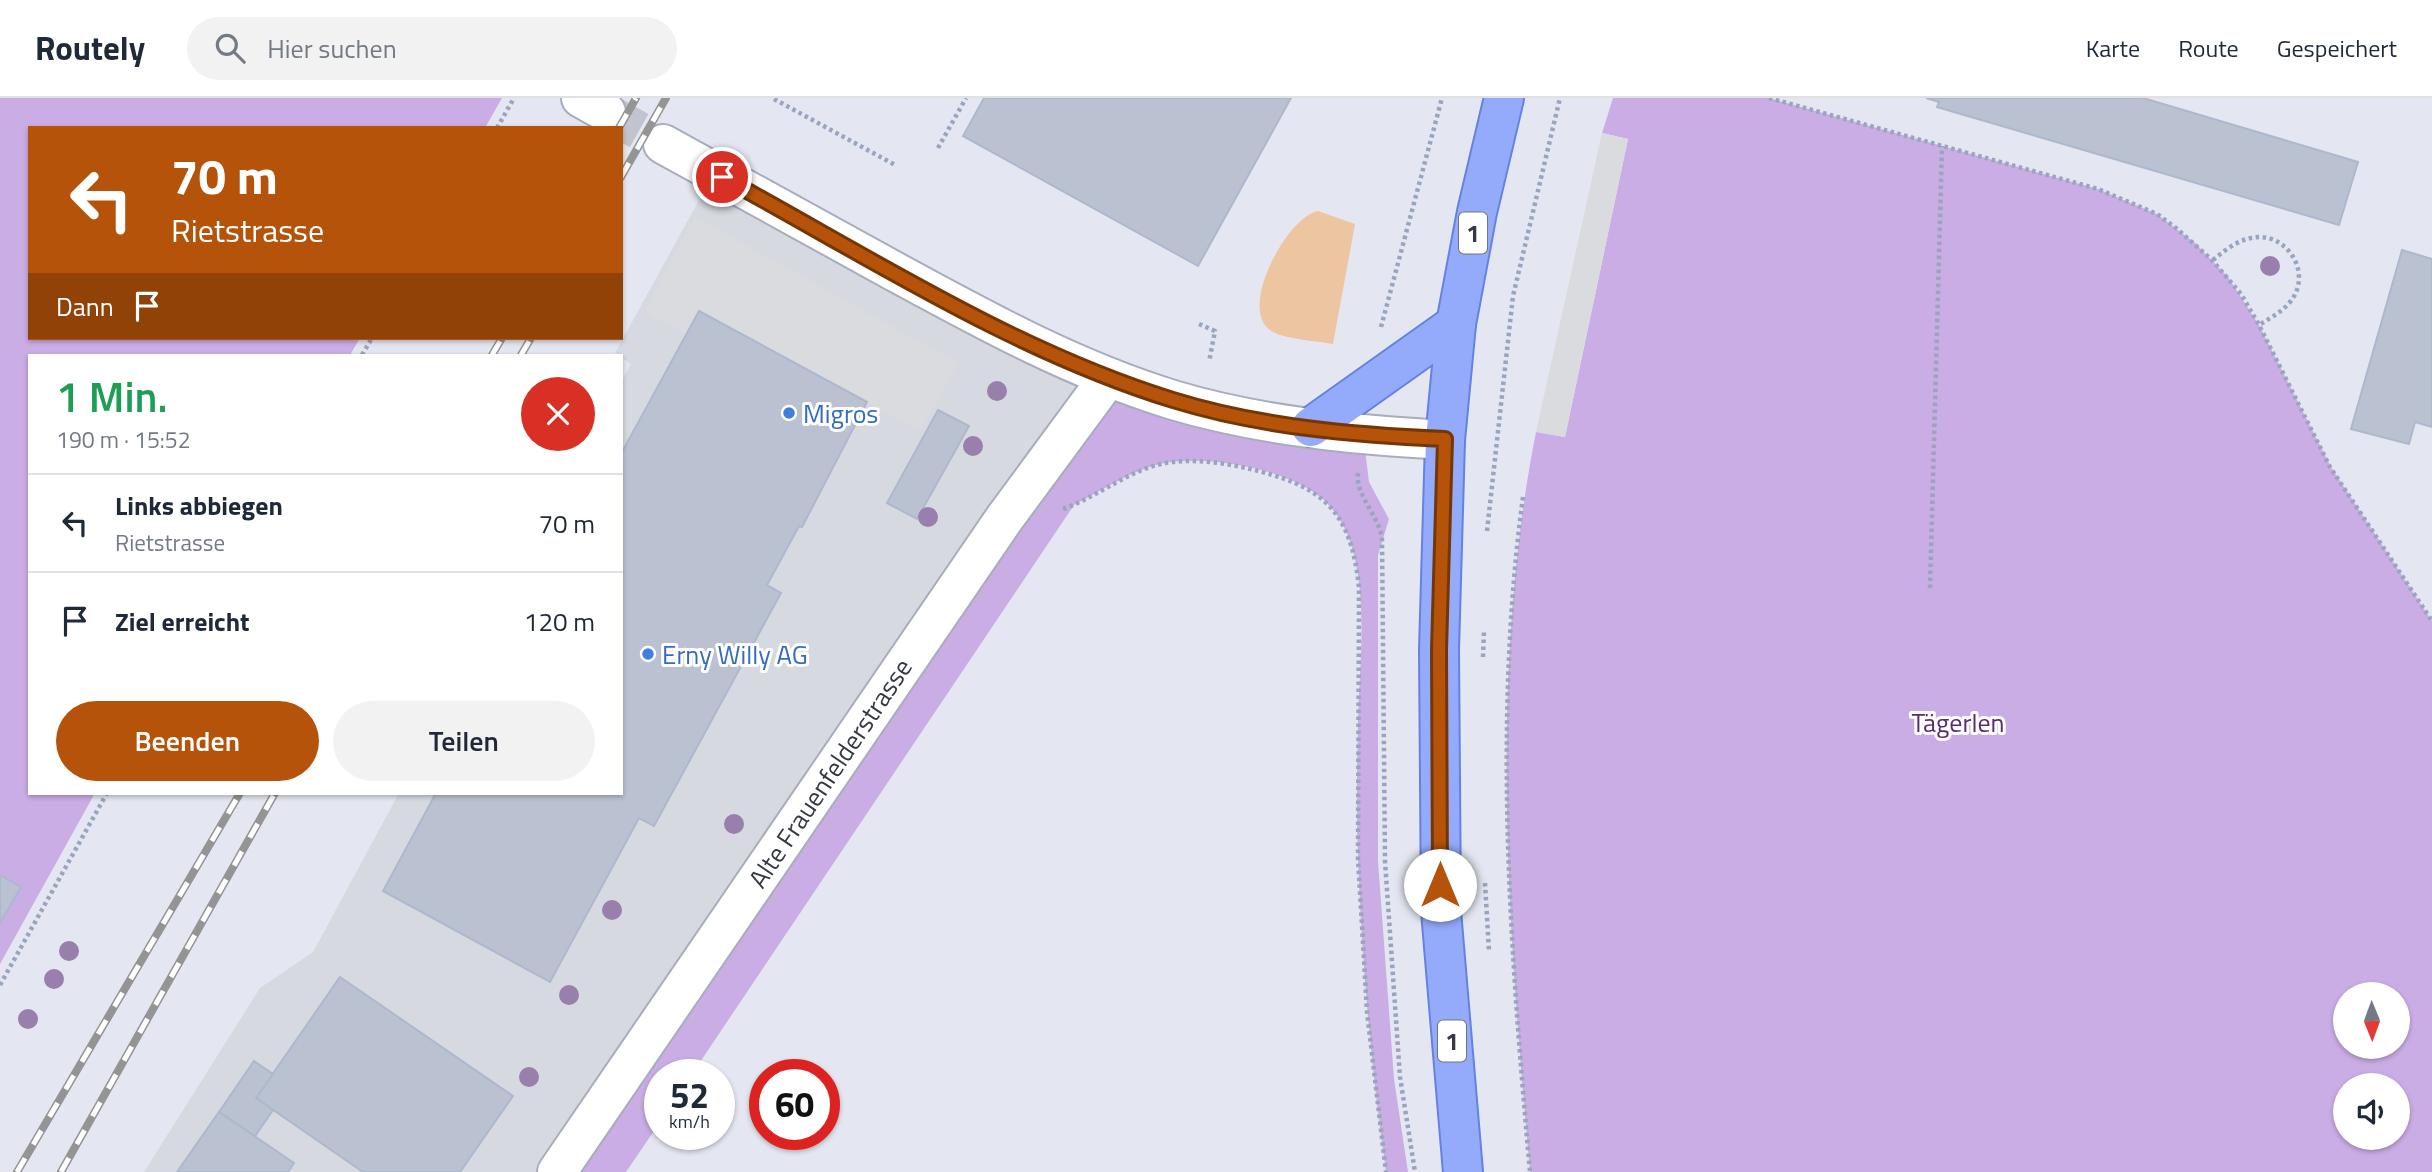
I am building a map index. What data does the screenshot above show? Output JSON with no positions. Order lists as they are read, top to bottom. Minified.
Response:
{"streets":{"main road":["1"],"street":["Alte Frauenfelderstrasse"]},"parks":["Tägerlen"],"places":["Migros","Erny Willy AG"],"north":"bottom","page":{"header":"Routely","search":"Hier suchen","nav":["Karte","Route","Gespeichert"],"turn":["70 m","Rietstrasse"],"then":"Dann","heading":["1 Min.","190 m · 15:52"],"list":[{"name":"Links abbiegen","note":"Rietstrasse","value":"70 m"},{"name":"Ziel erreicht","value":"120 m"}],"buttons":["Beenden","Teilen"],"speed":"52 km/h","limit":"60"}}
